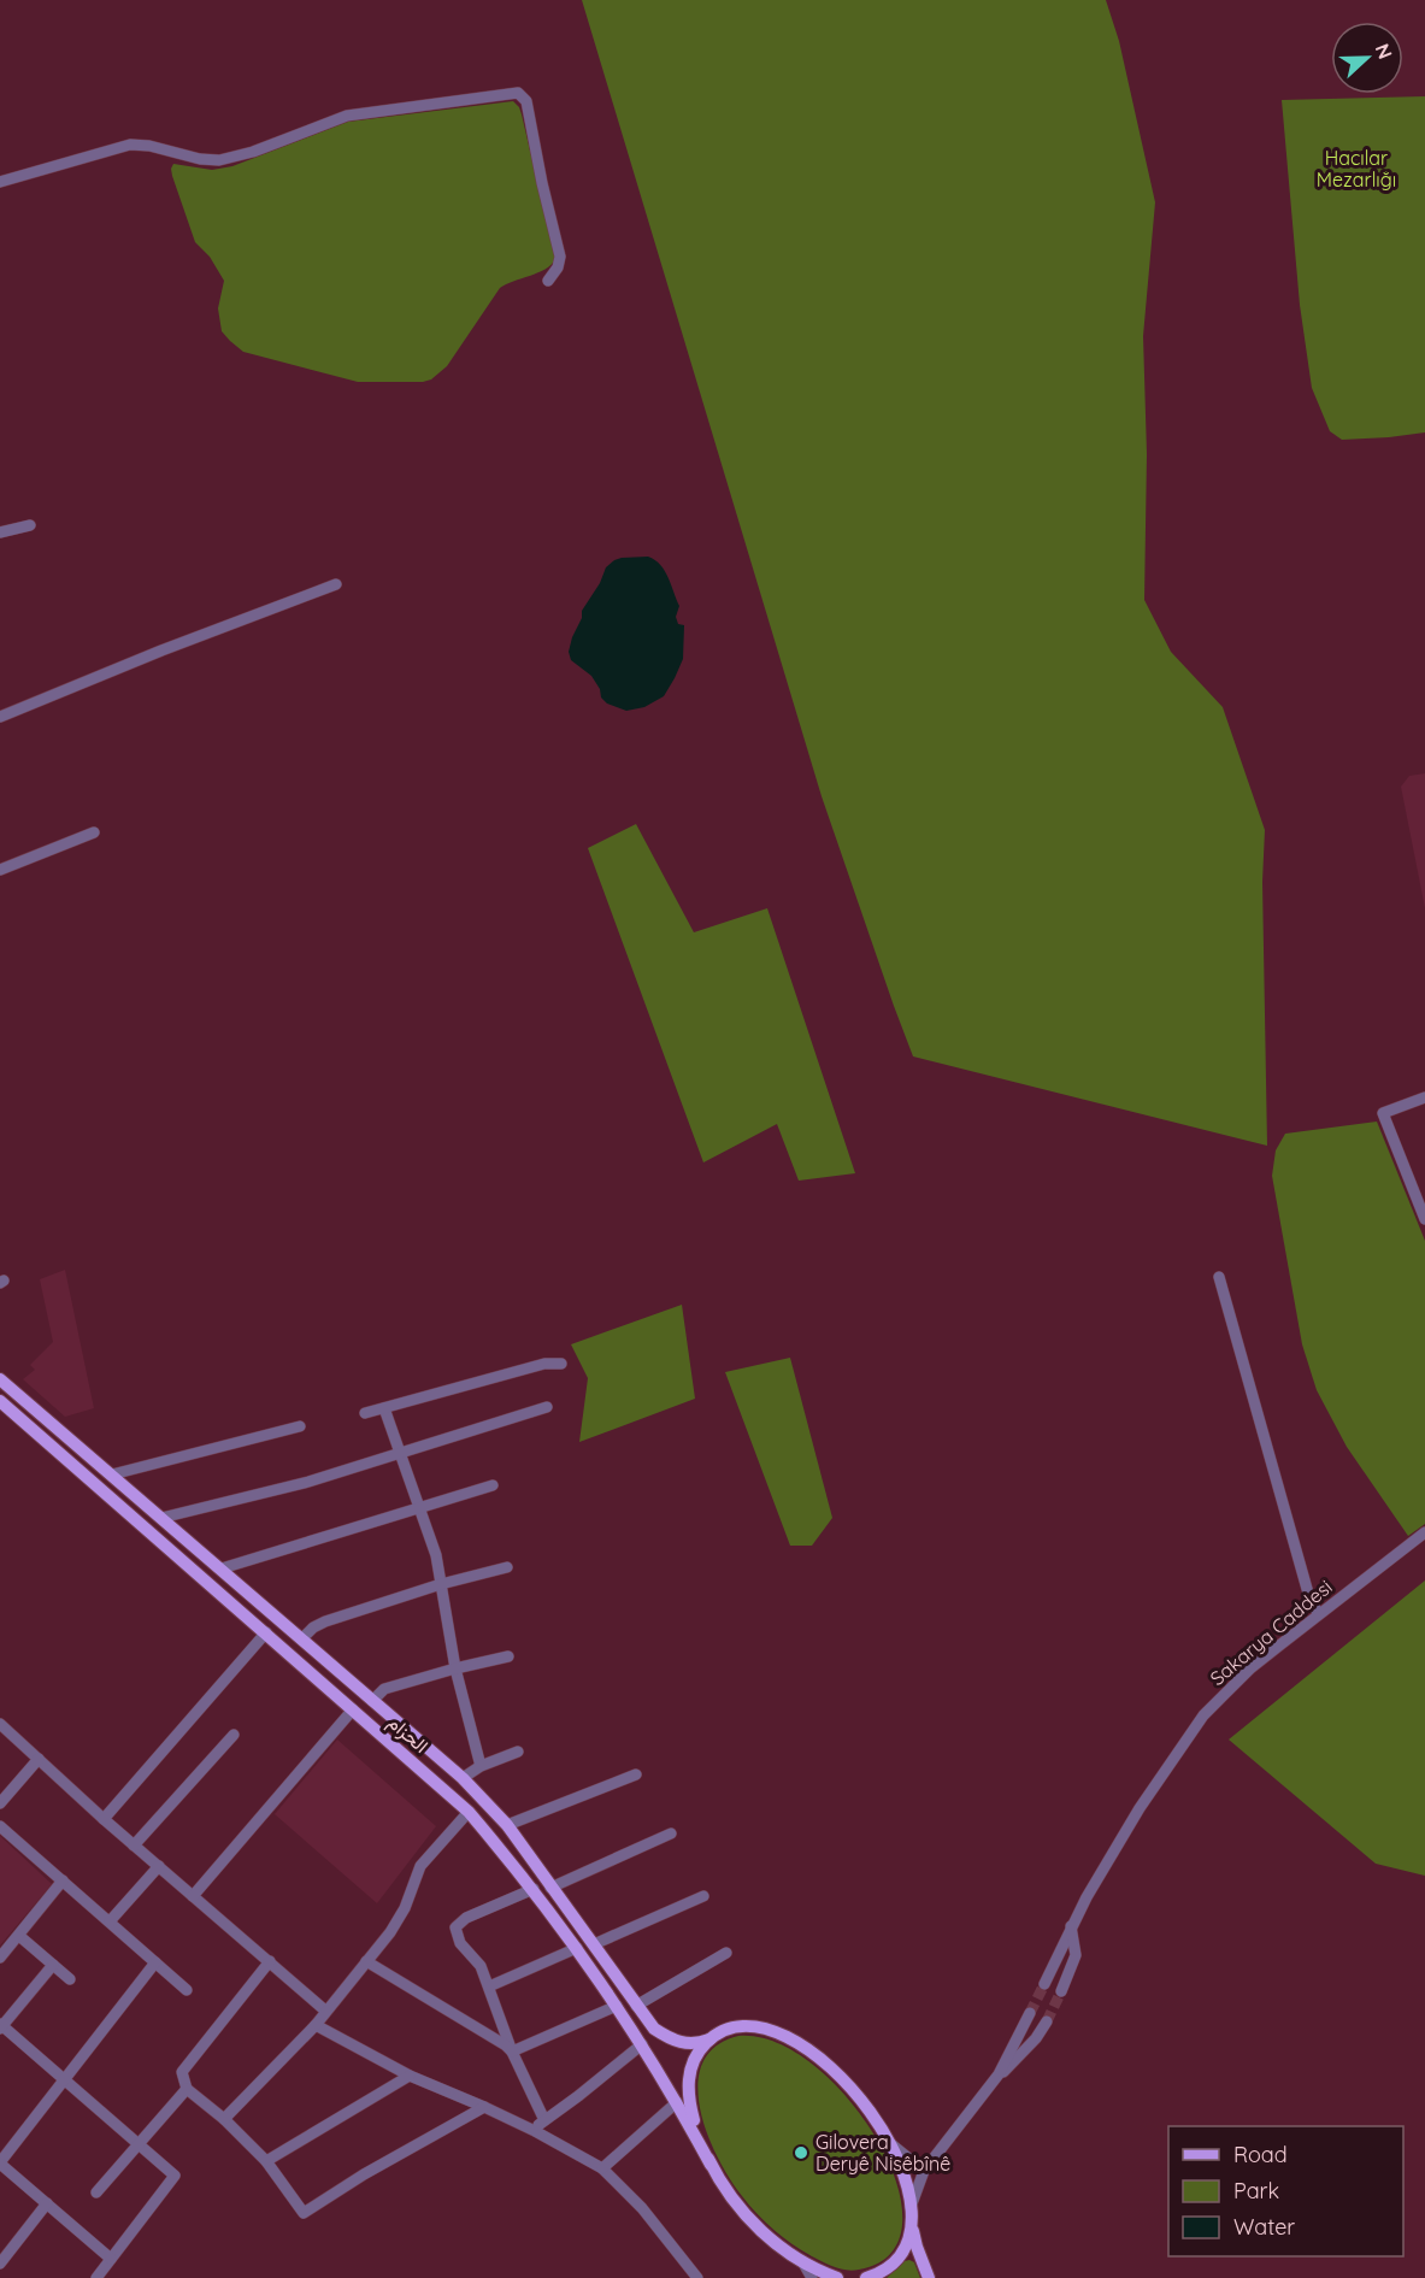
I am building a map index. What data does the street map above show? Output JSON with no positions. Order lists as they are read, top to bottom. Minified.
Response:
{"streets":{"main road":["الحزام"],"street":["Sakarya Caddesi"]},"parks":["Hacılar Mezarlığı"],"places":["Gilovera Deryê Nisêbînê"],"legend":["Road","Park","Water"],"north":"right"}
